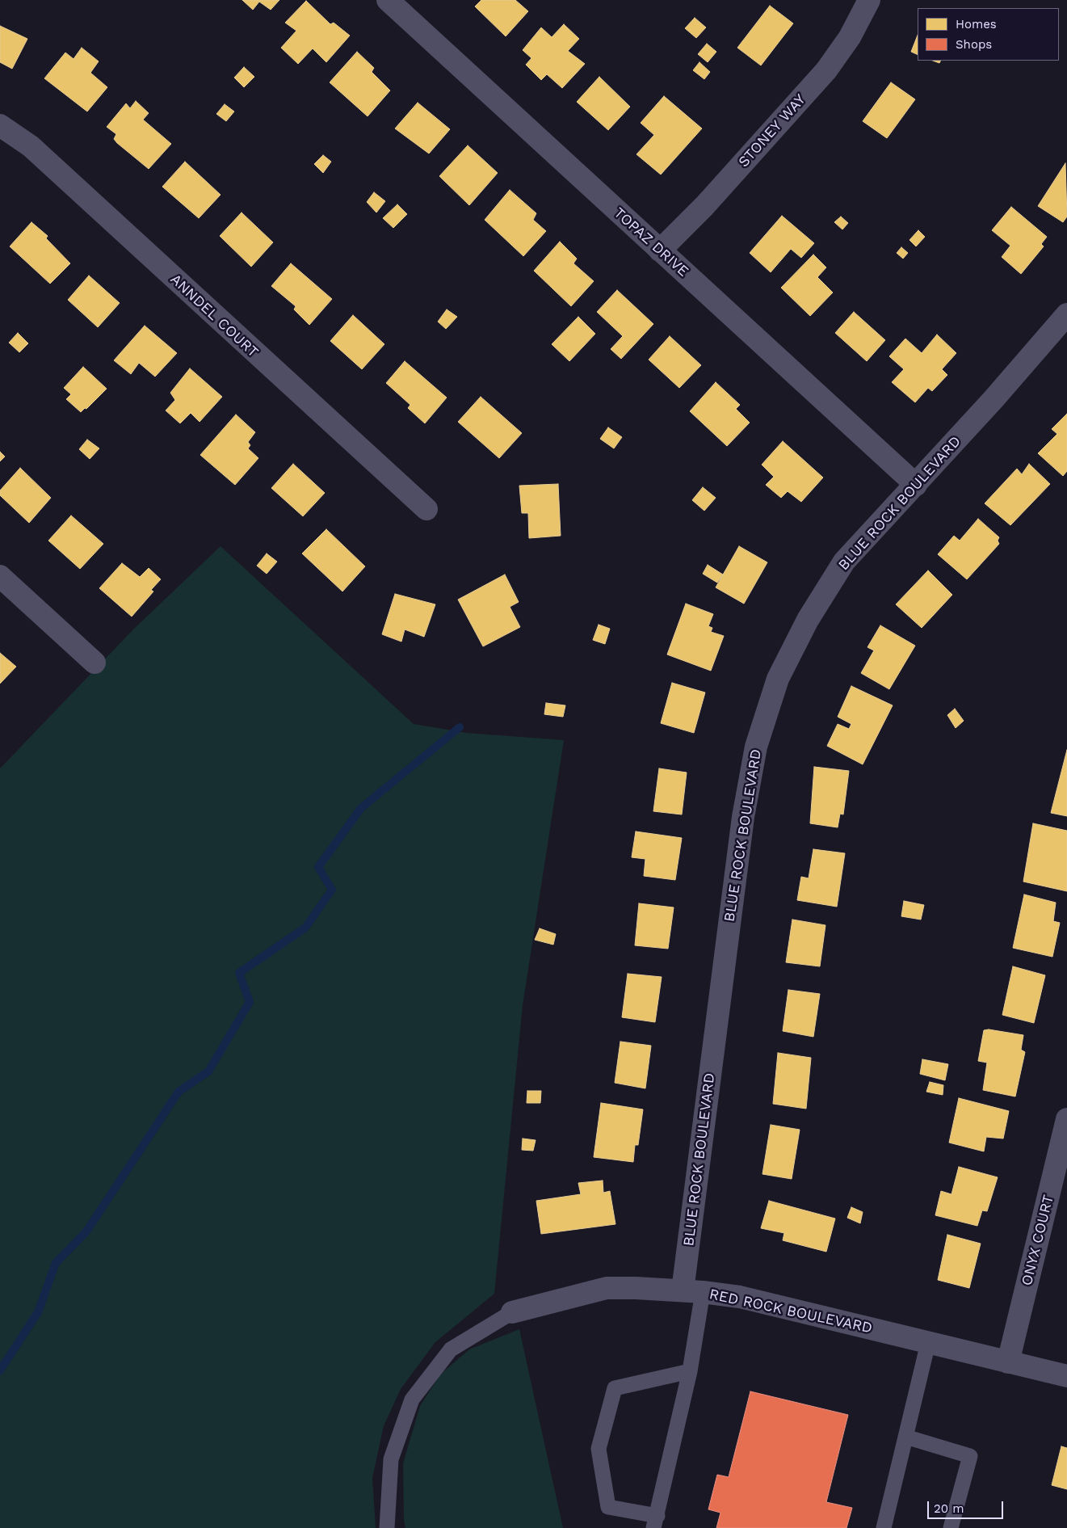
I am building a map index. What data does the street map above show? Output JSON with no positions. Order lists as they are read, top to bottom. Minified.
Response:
{"streets":{"street":["STONEY WAY","TOPAZ DRIVE","ANNDEL COURT","BLUE ROCK BOULEVARD","ONYX COURT","RED ROCK BOULEVARD"]},"crossings":[["STONEY WAY","TOPAZ DRIVE"],["TOPAZ DRIVE","BLUE ROCK BOULEVARD"],["BLUE ROCK BOULEVARD","RED ROCK BOULEVARD"],["ONYX COURT","RED ROCK BOULEVARD"]],"legend":["Homes","Shops"],"scale_bar":"20 m"}
